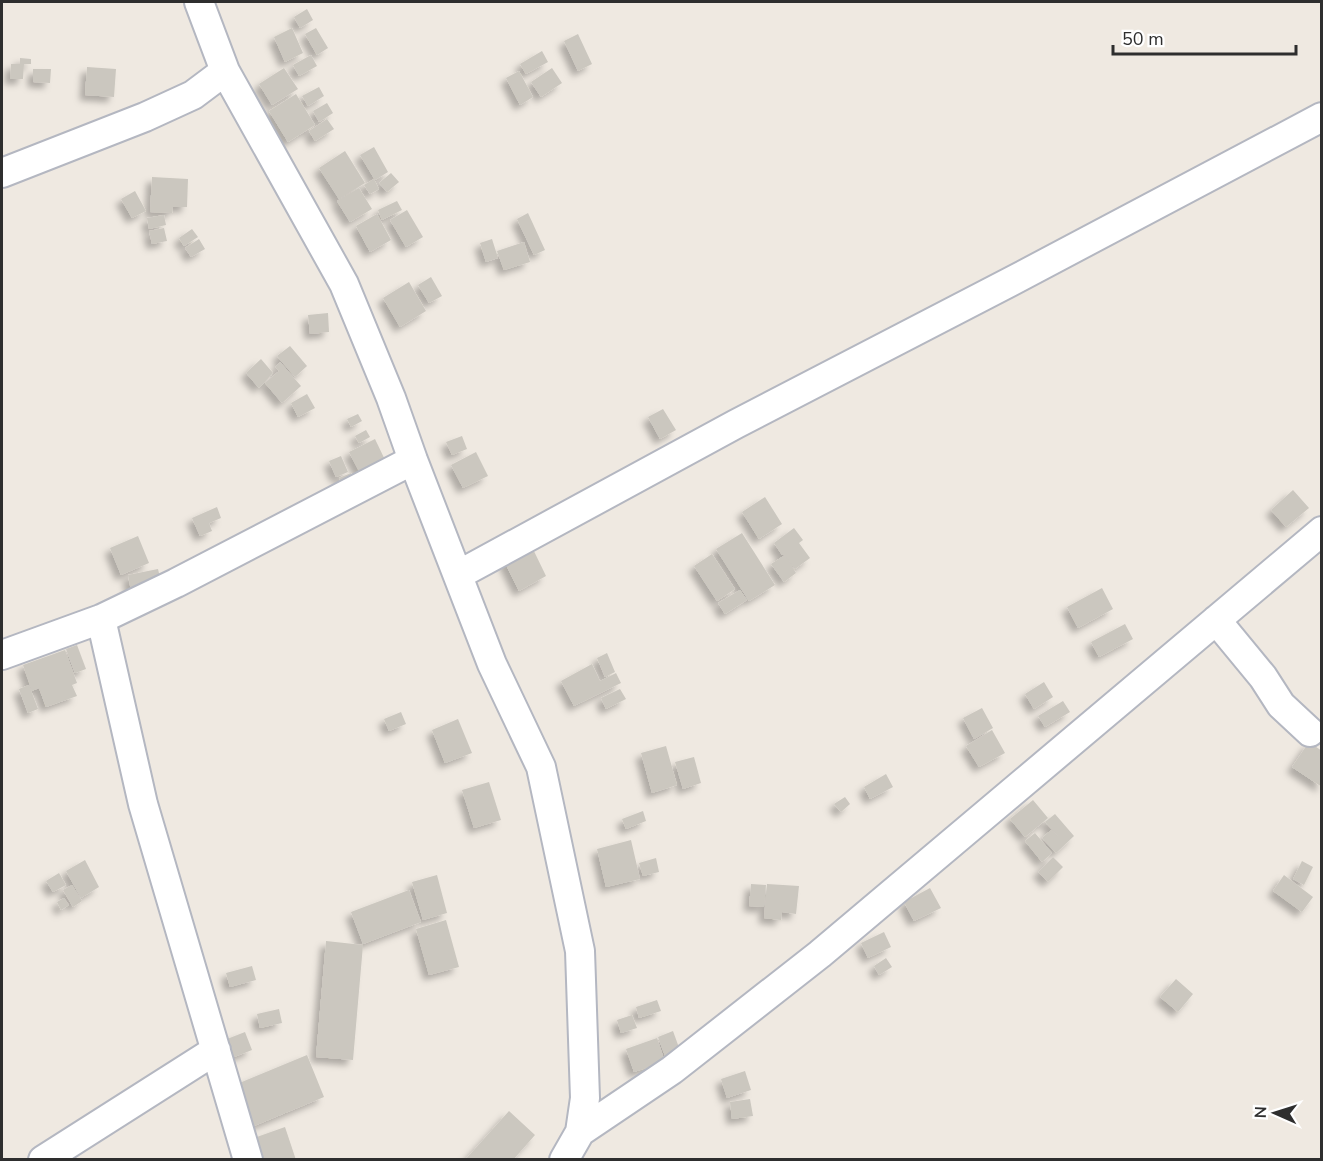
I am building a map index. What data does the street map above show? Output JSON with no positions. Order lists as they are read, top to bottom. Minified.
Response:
{"scale_bar":"50 m","north":"left"}
